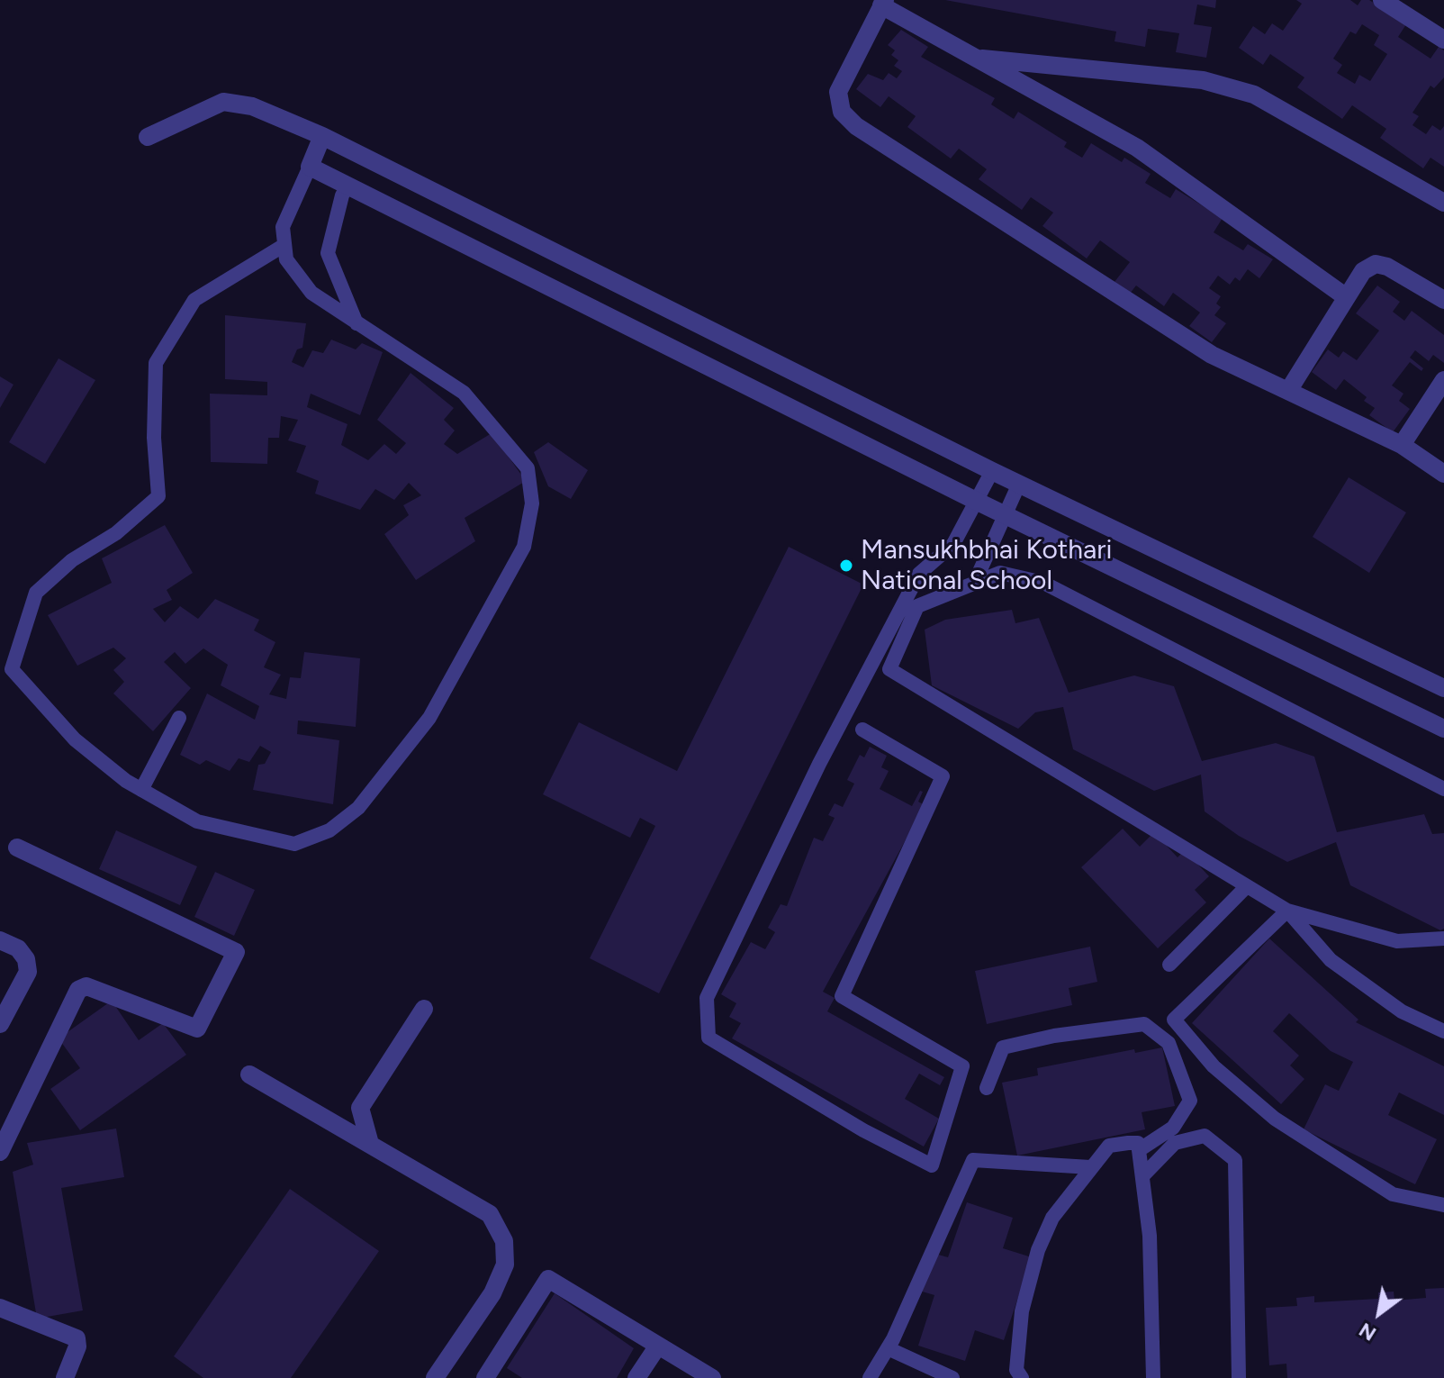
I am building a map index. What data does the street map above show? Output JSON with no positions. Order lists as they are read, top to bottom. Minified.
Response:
{"places":["Mansukhbhai Kothari National School"],"north":"bottom left"}
